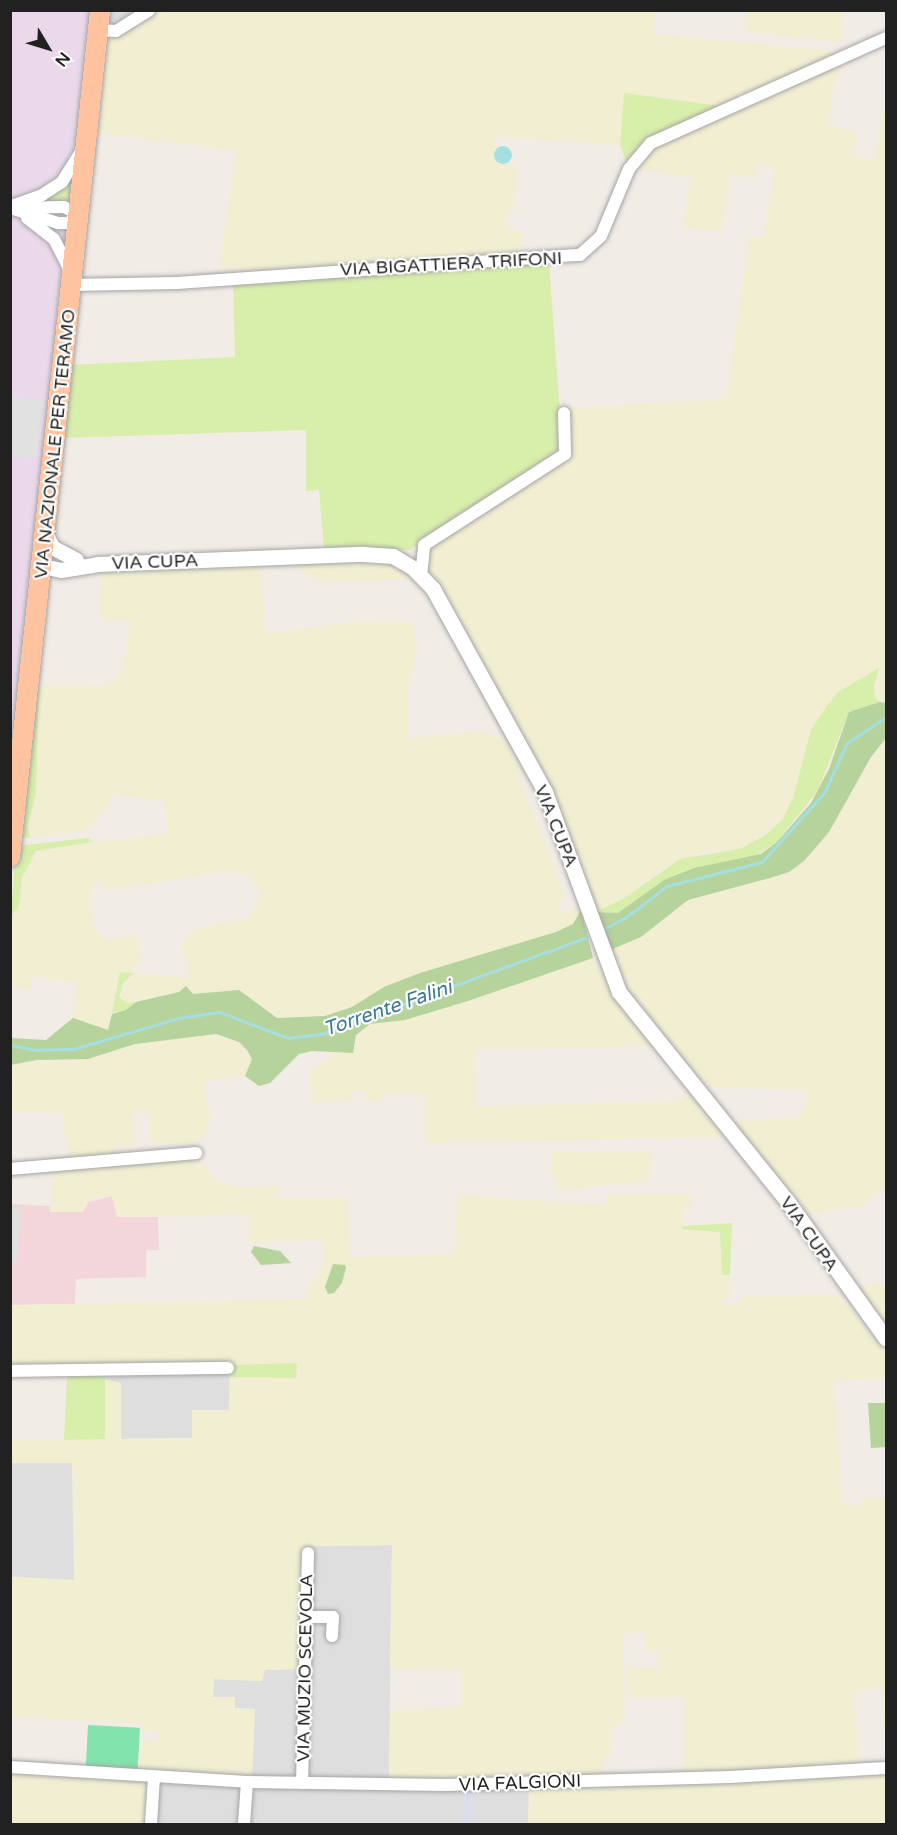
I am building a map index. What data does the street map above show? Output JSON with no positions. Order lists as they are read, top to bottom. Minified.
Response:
{"streets":{"main road":["VIA NAZIONALE PER TERAMO"],"street":["VIA BIGATTIERA TRIFONI","VIA CUPA","VIA MUZIO SCEVOLA","VIA FALGIONI"]},"crossings":[["VIA BIGATTIERA TRIFONI","VIA NAZIONALE PER TERAMO"],["VIA NAZIONALE PER TERAMO","VIA CUPA"],["VIA MUZIO SCEVOLA","VIA FALGIONI"]],"water":["Torrente Falini"],"north":"bottom right"}
